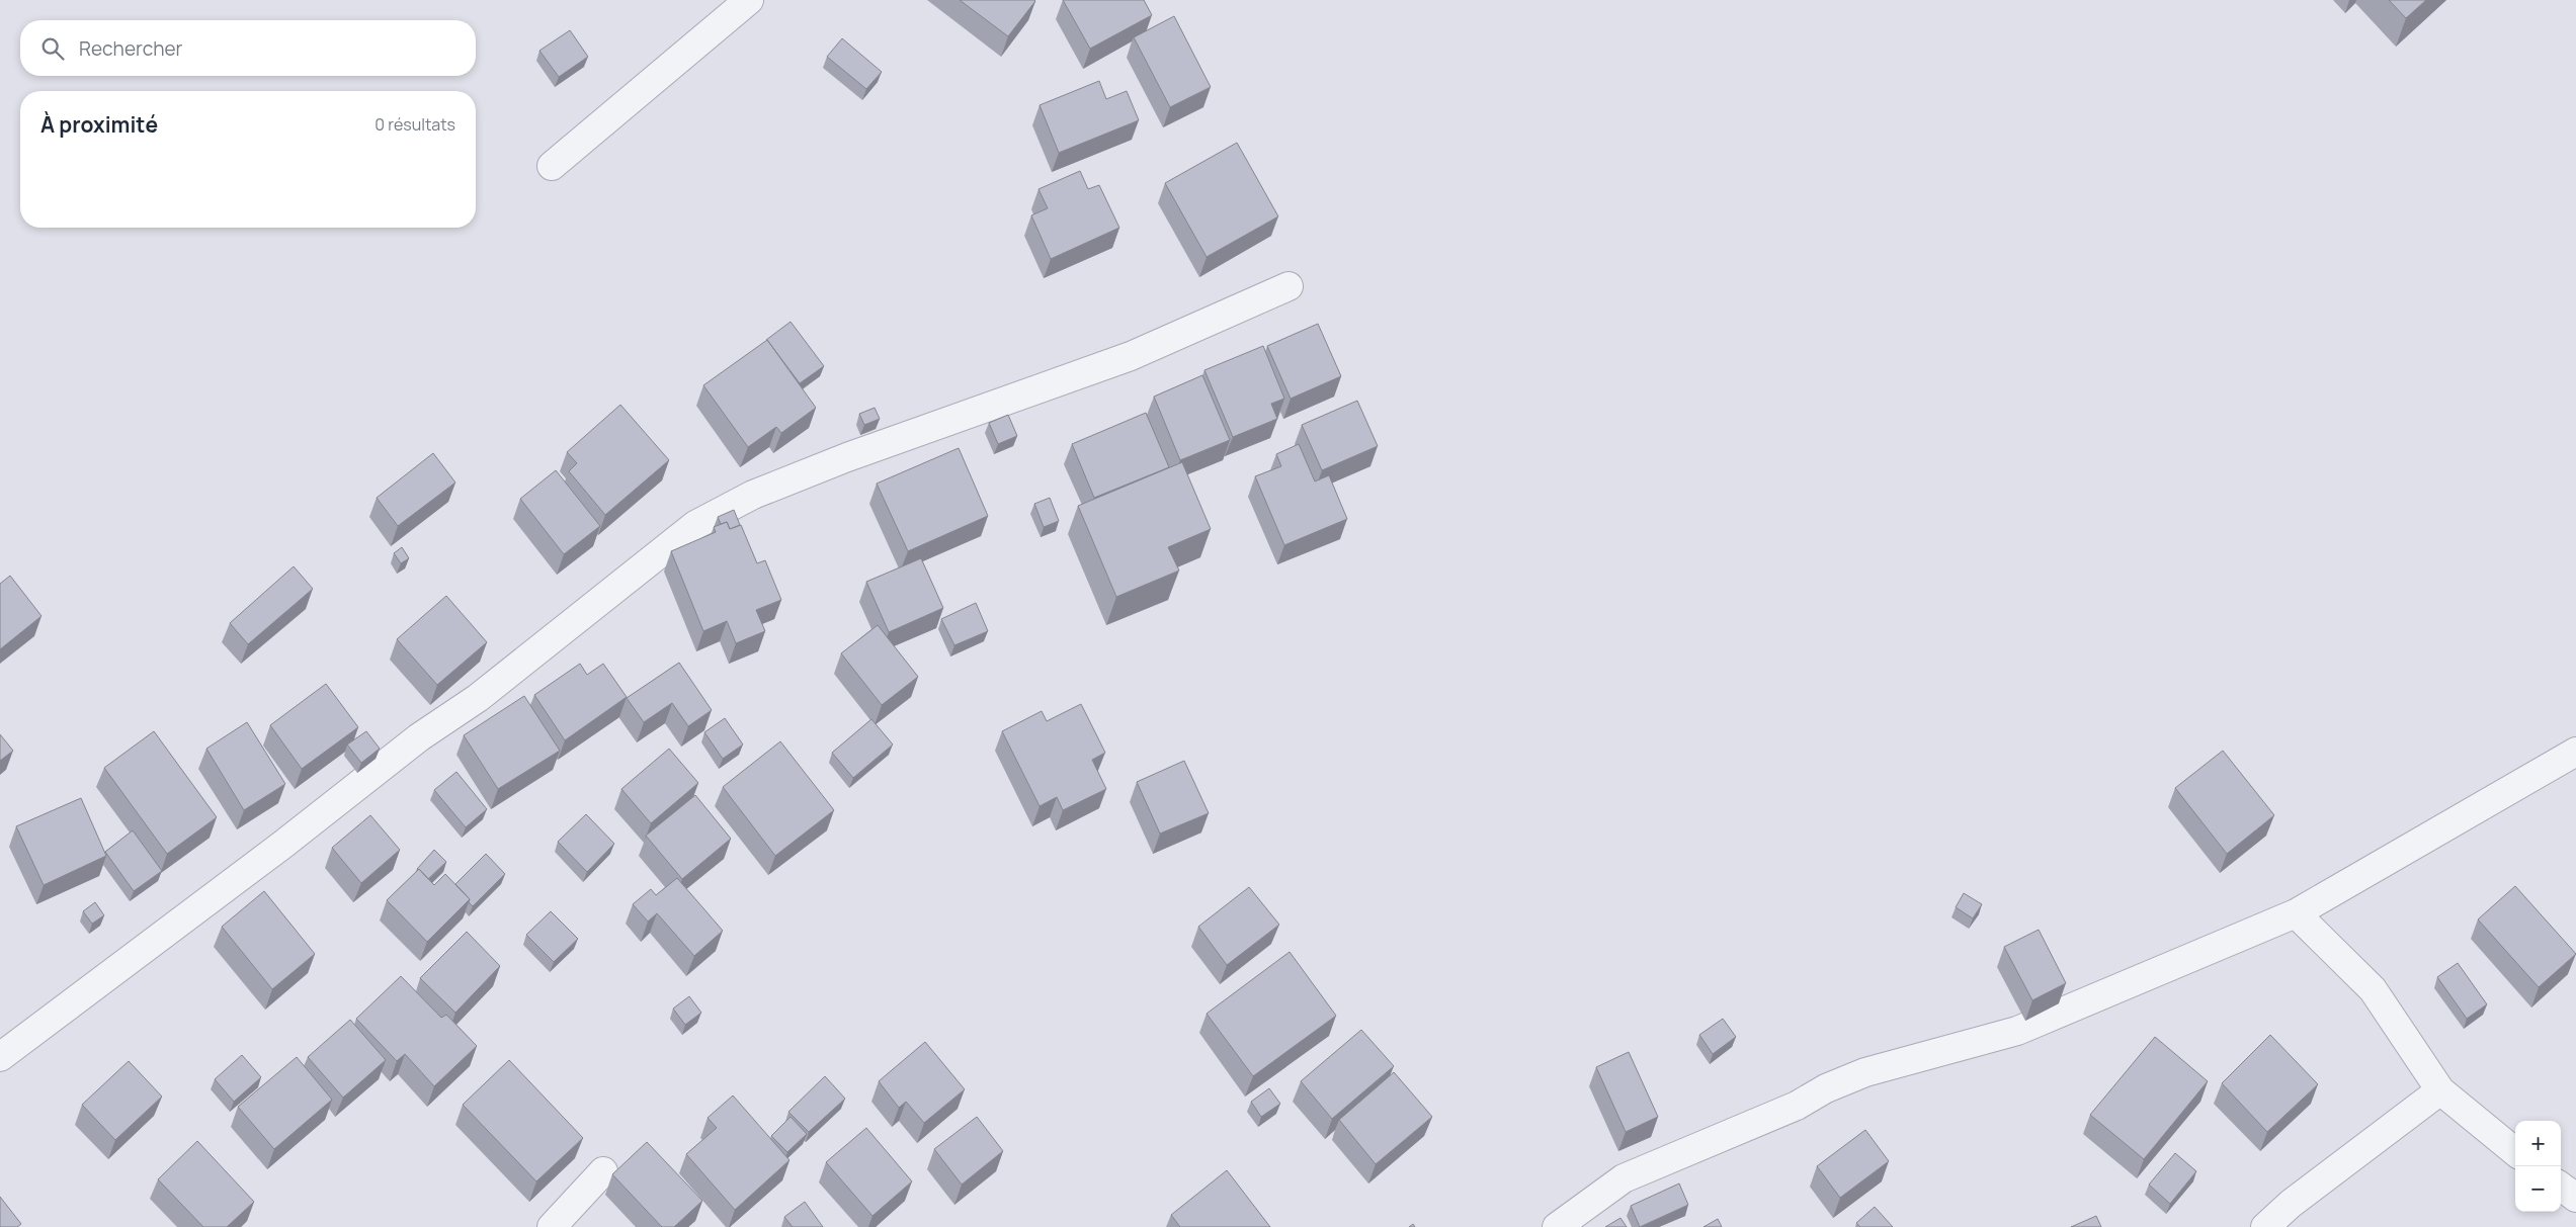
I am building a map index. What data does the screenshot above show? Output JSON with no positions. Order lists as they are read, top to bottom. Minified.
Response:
{"page":{"search":"Rechercher","heading":["À proximité","0 résultats"],"map_buttons":["+","−"]}}
